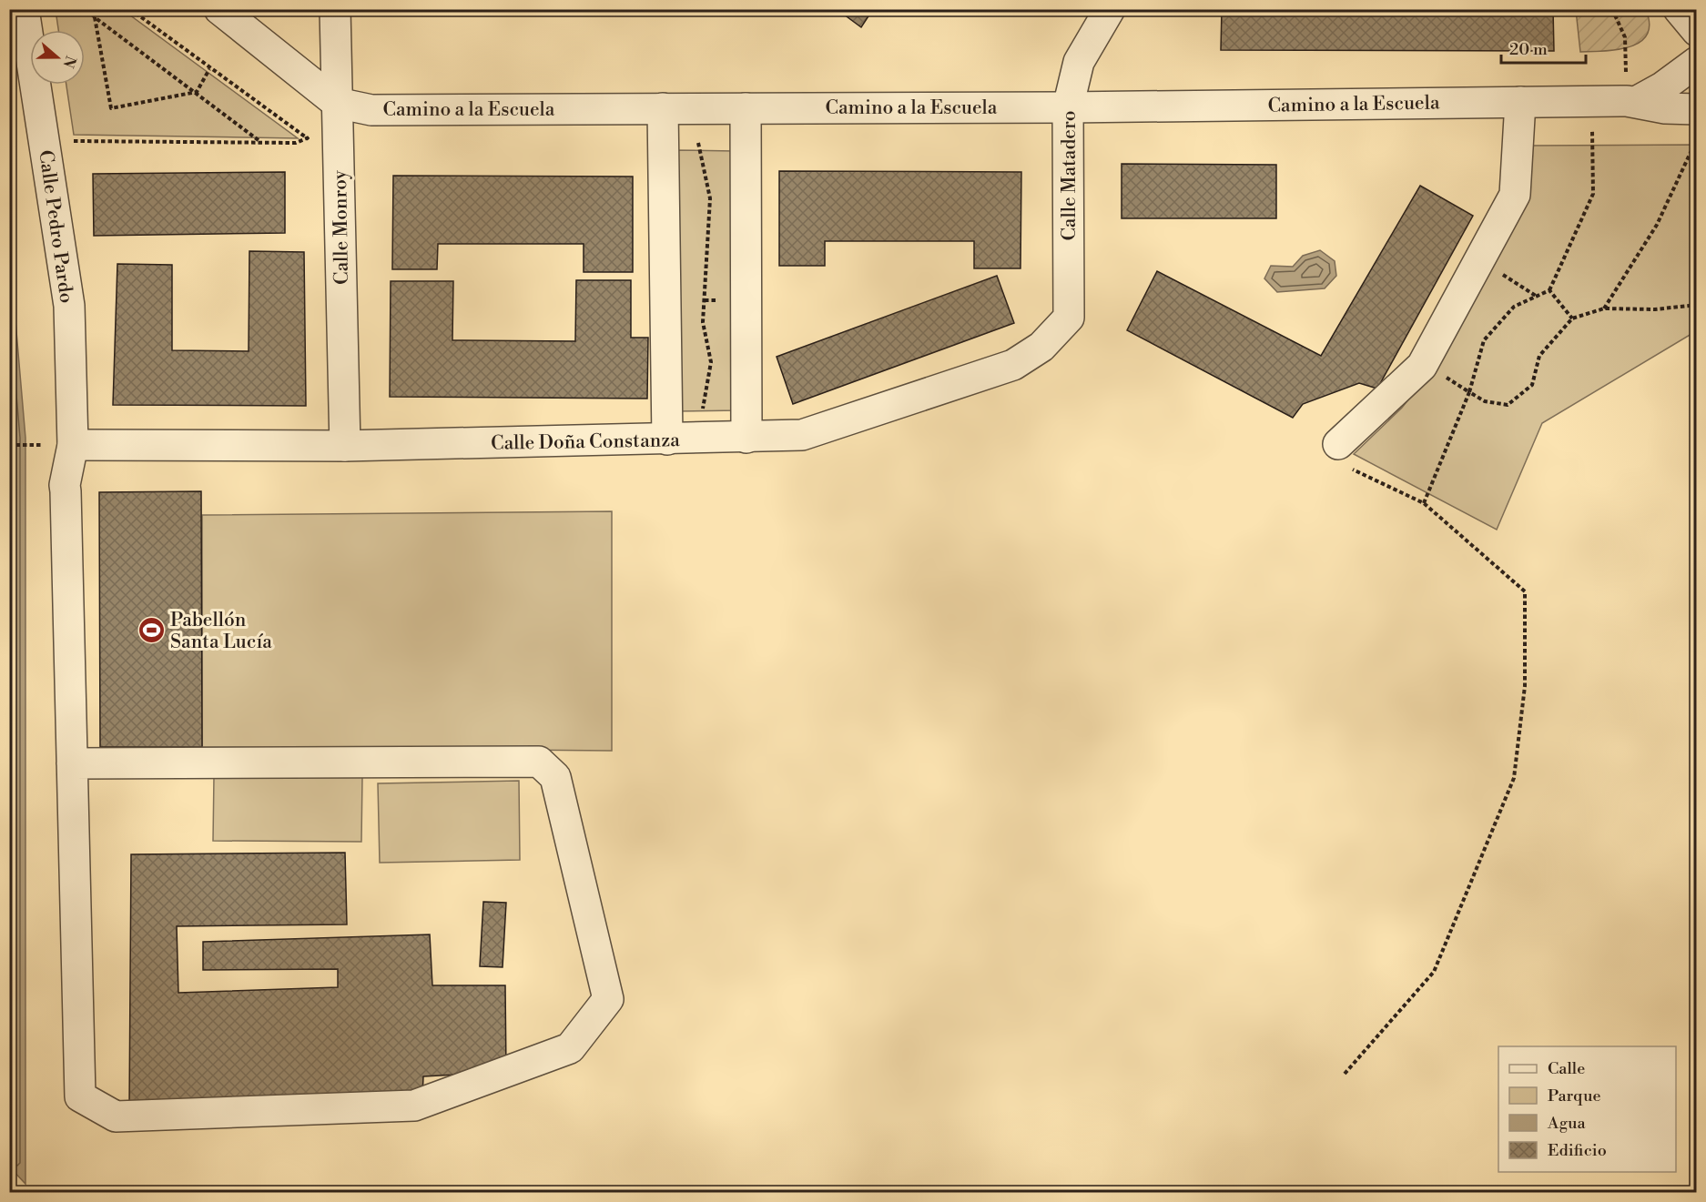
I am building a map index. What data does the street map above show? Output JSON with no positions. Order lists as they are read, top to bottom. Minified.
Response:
{"streets":{"street":["Camino a la Escuela","Calle Matadero","Calle Pedro Pardo","Calle Monroy","Calle Doña Constanza"]},"crossings":[["Camino a la Escuela","Calle Matadero"],["Camino a la Escuela","Calle Monroy"],["Calle Matadero","Calle Doña Constanza"],["Calle Pedro Pardo","Calle Doña Constanza"],["Calle Monroy","Calle Doña Constanza"]],"places":{"sports":["Pabellón Santa Lucía"]},"legend":["Calle","Parque","Agua","Edificio"],"scale_bar":"20 m","north":"right"}
